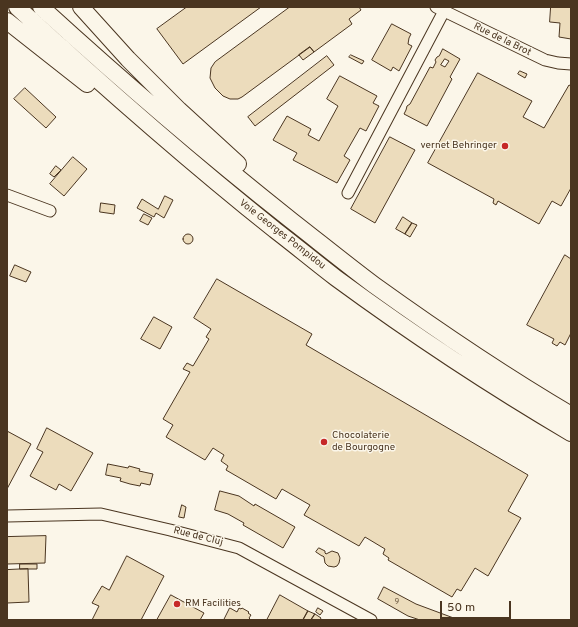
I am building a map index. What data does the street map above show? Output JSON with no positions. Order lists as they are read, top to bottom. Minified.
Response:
{"streets":{"highway":["Voie Georges Pompidou"],"street":["Rue de la Brot","Rue de Cluj"]},"places":["vernet Behringer","Chocolaterie de Bourgogne","RM Facilities"],"house_numbers":["9"],"scale_bar":"50 m"}
